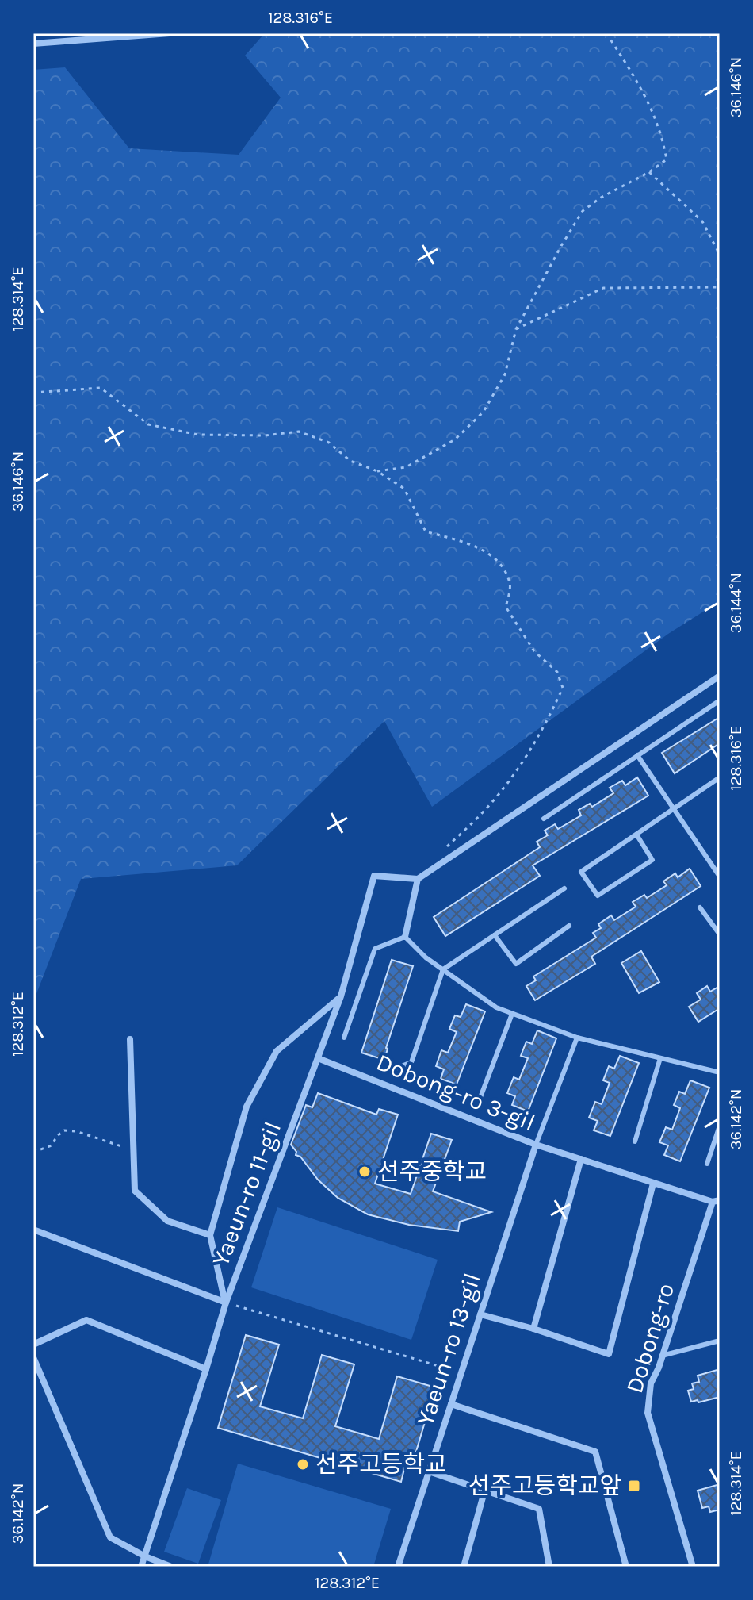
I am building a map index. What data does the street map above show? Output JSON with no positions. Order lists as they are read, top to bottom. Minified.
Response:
{"streets":{"street":["Dobong-ro 3-gil","Yaeun-ro 11-gil","Dobong-ro","Yaeun-ro 13-gil"]},"crossings":[["Dobong-ro 3-gil","Yaeun-ro 11-gil"],["Dobong-ro 3-gil","Dobong-ro"],["Dobong-ro 3-gil","Yaeun-ro 13-gil"]],"places":{"other":["선주중학교","선주고등학교"],"transit":["선주고등학교앞"]},"coordinates":["128.316°E","36.146°N","128.314°E","36.144°N","128.312°E","36.142°N"]}
